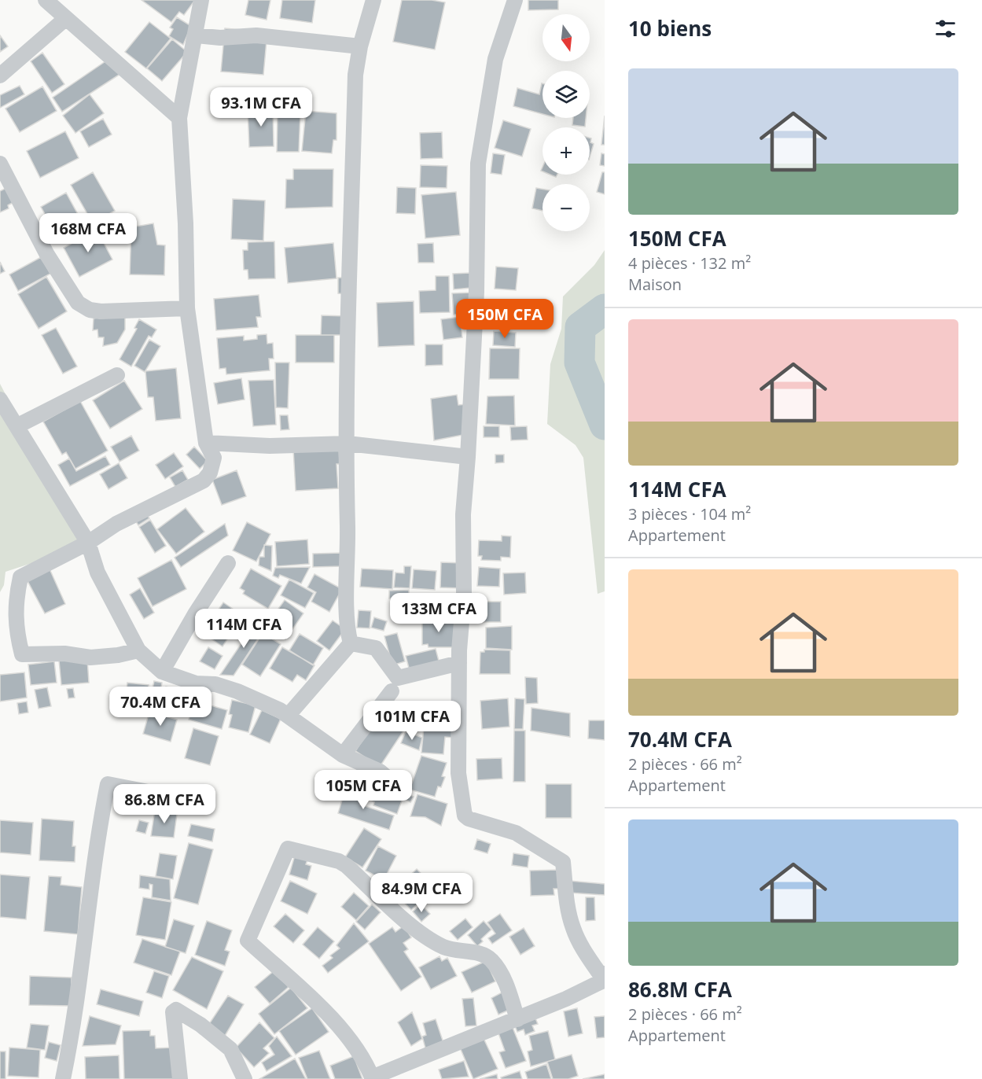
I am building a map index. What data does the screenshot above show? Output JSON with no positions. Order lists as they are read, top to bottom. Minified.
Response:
{"north":"bottom","page":{"heading":"10 biens","map_buttons":["+","−"],"list":[{"name":"150M CFA","note":"4 pièces · 132 m² · Maison"},{"name":"114M CFA","note":"3 pièces · 104 m² · Appartement"},{"name":"70.4M CFA","note":"2 pièces · 66 m² · Appartement"},{"name":"86.8M CFA","note":"2 pièces · 66 m² · Appartement"}],"price":["93.1M CFA","168M CFA","150M CFA","133M CFA","114M CFA","70.4M CFA","101M CFA","105M CFA","86.8M CFA","84.9M CFA"]}}
